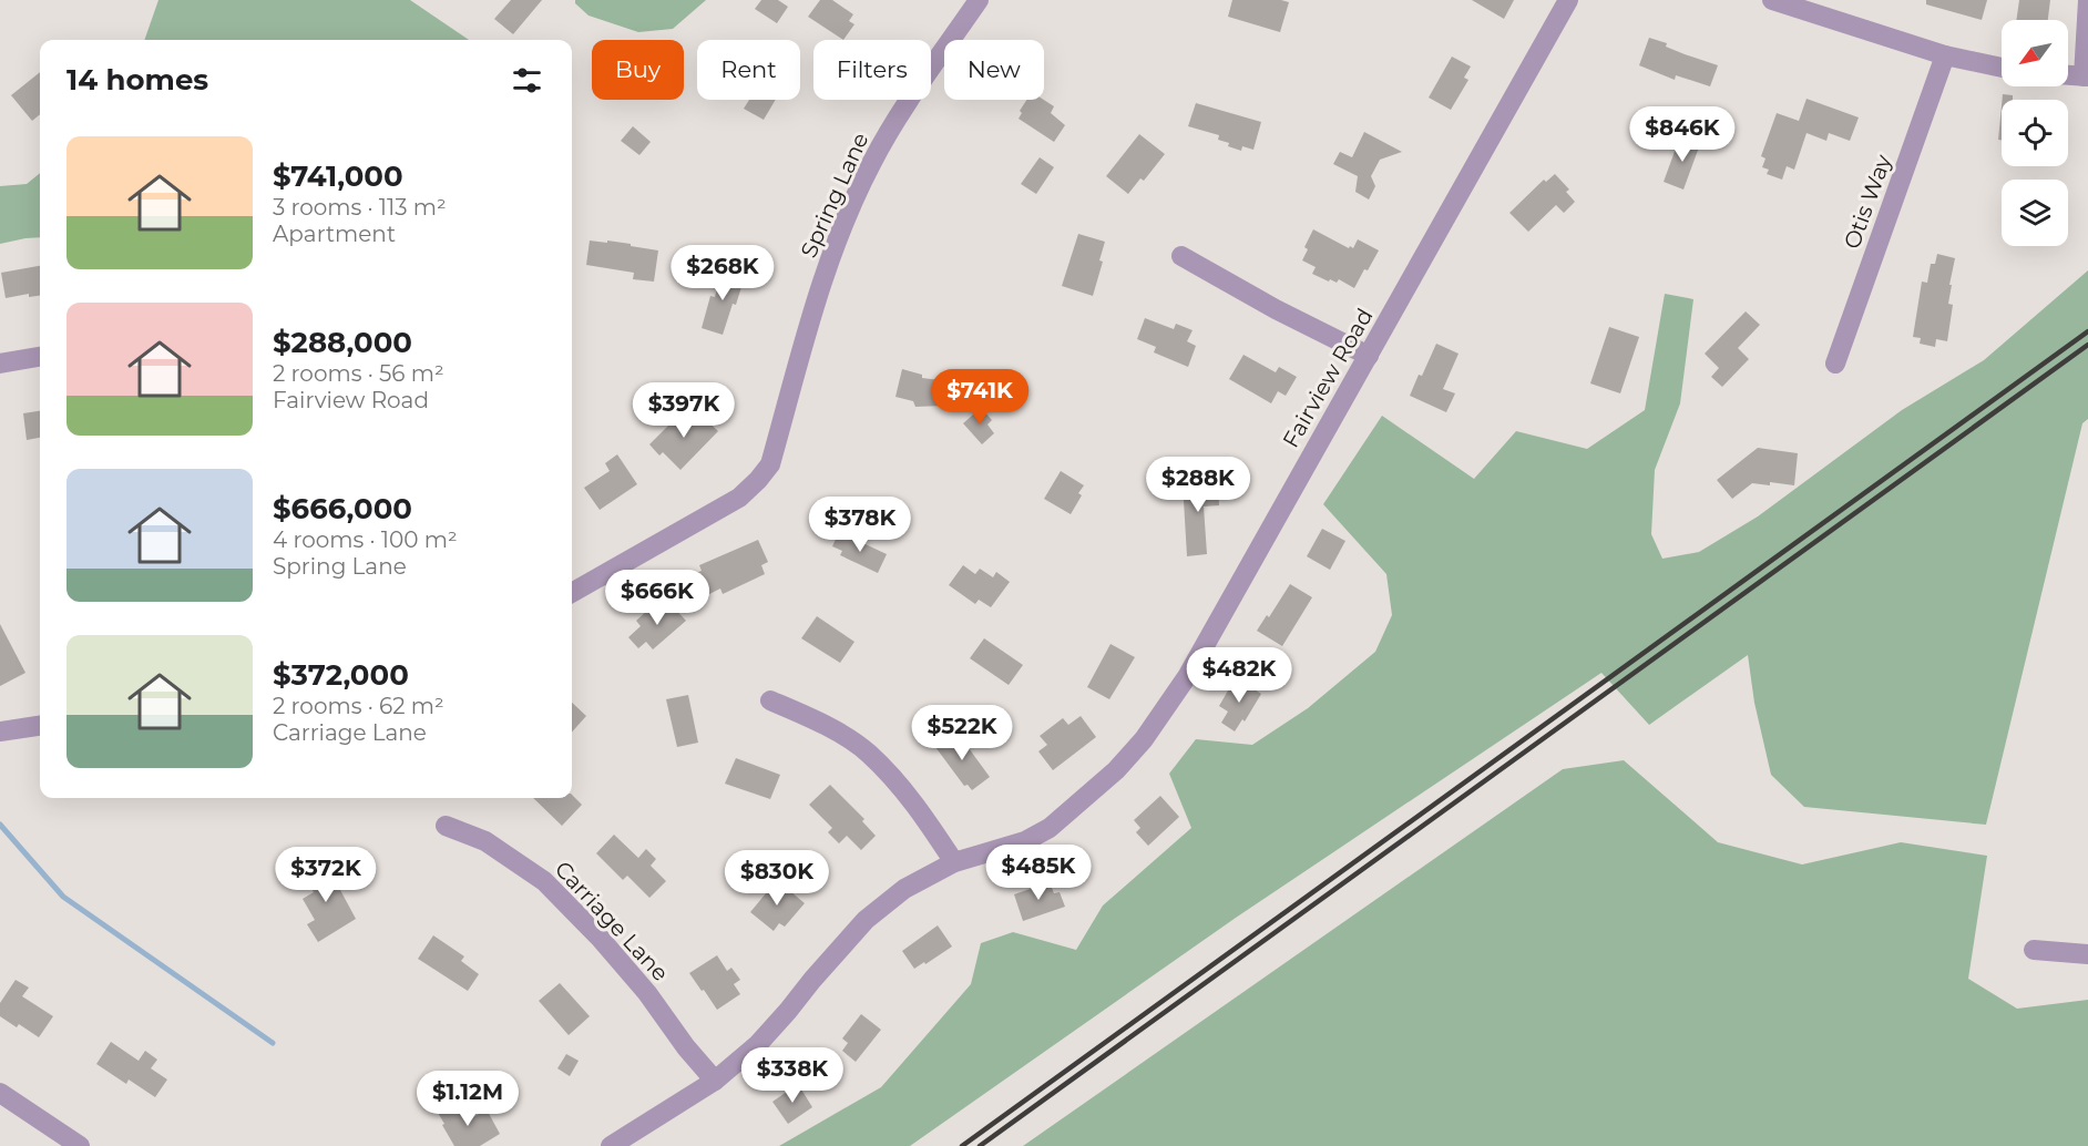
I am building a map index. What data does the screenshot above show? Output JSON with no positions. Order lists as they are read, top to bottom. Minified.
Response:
{"streets":{"street":["Spring Lane","Otis Way","Fairview Road","Carriage Lane"]},"crossings":[["Fairview Road","Carriage Lane"]],"north":"bottom left","page":{"chip":["Buy","Rent","Filters","New"],"heading":"14 homes","price":["$846K","$268K","$741K","$397K","$288K","$378K","$666K","$482K","$522K","$485K","$372K","$830K","$338K","$1.12M"],"list":[{"name":"$741,000","note":"3 rooms · 113 m² · Apartment"},{"name":"$288,000","note":"2 rooms · 56 m² · Fairview Road"},{"name":"$666,000","note":"4 rooms · 100 m² · Spring Lane"},{"name":"$372,000","note":"2 rooms · 62 m² · Carriage Lane"}]}}
